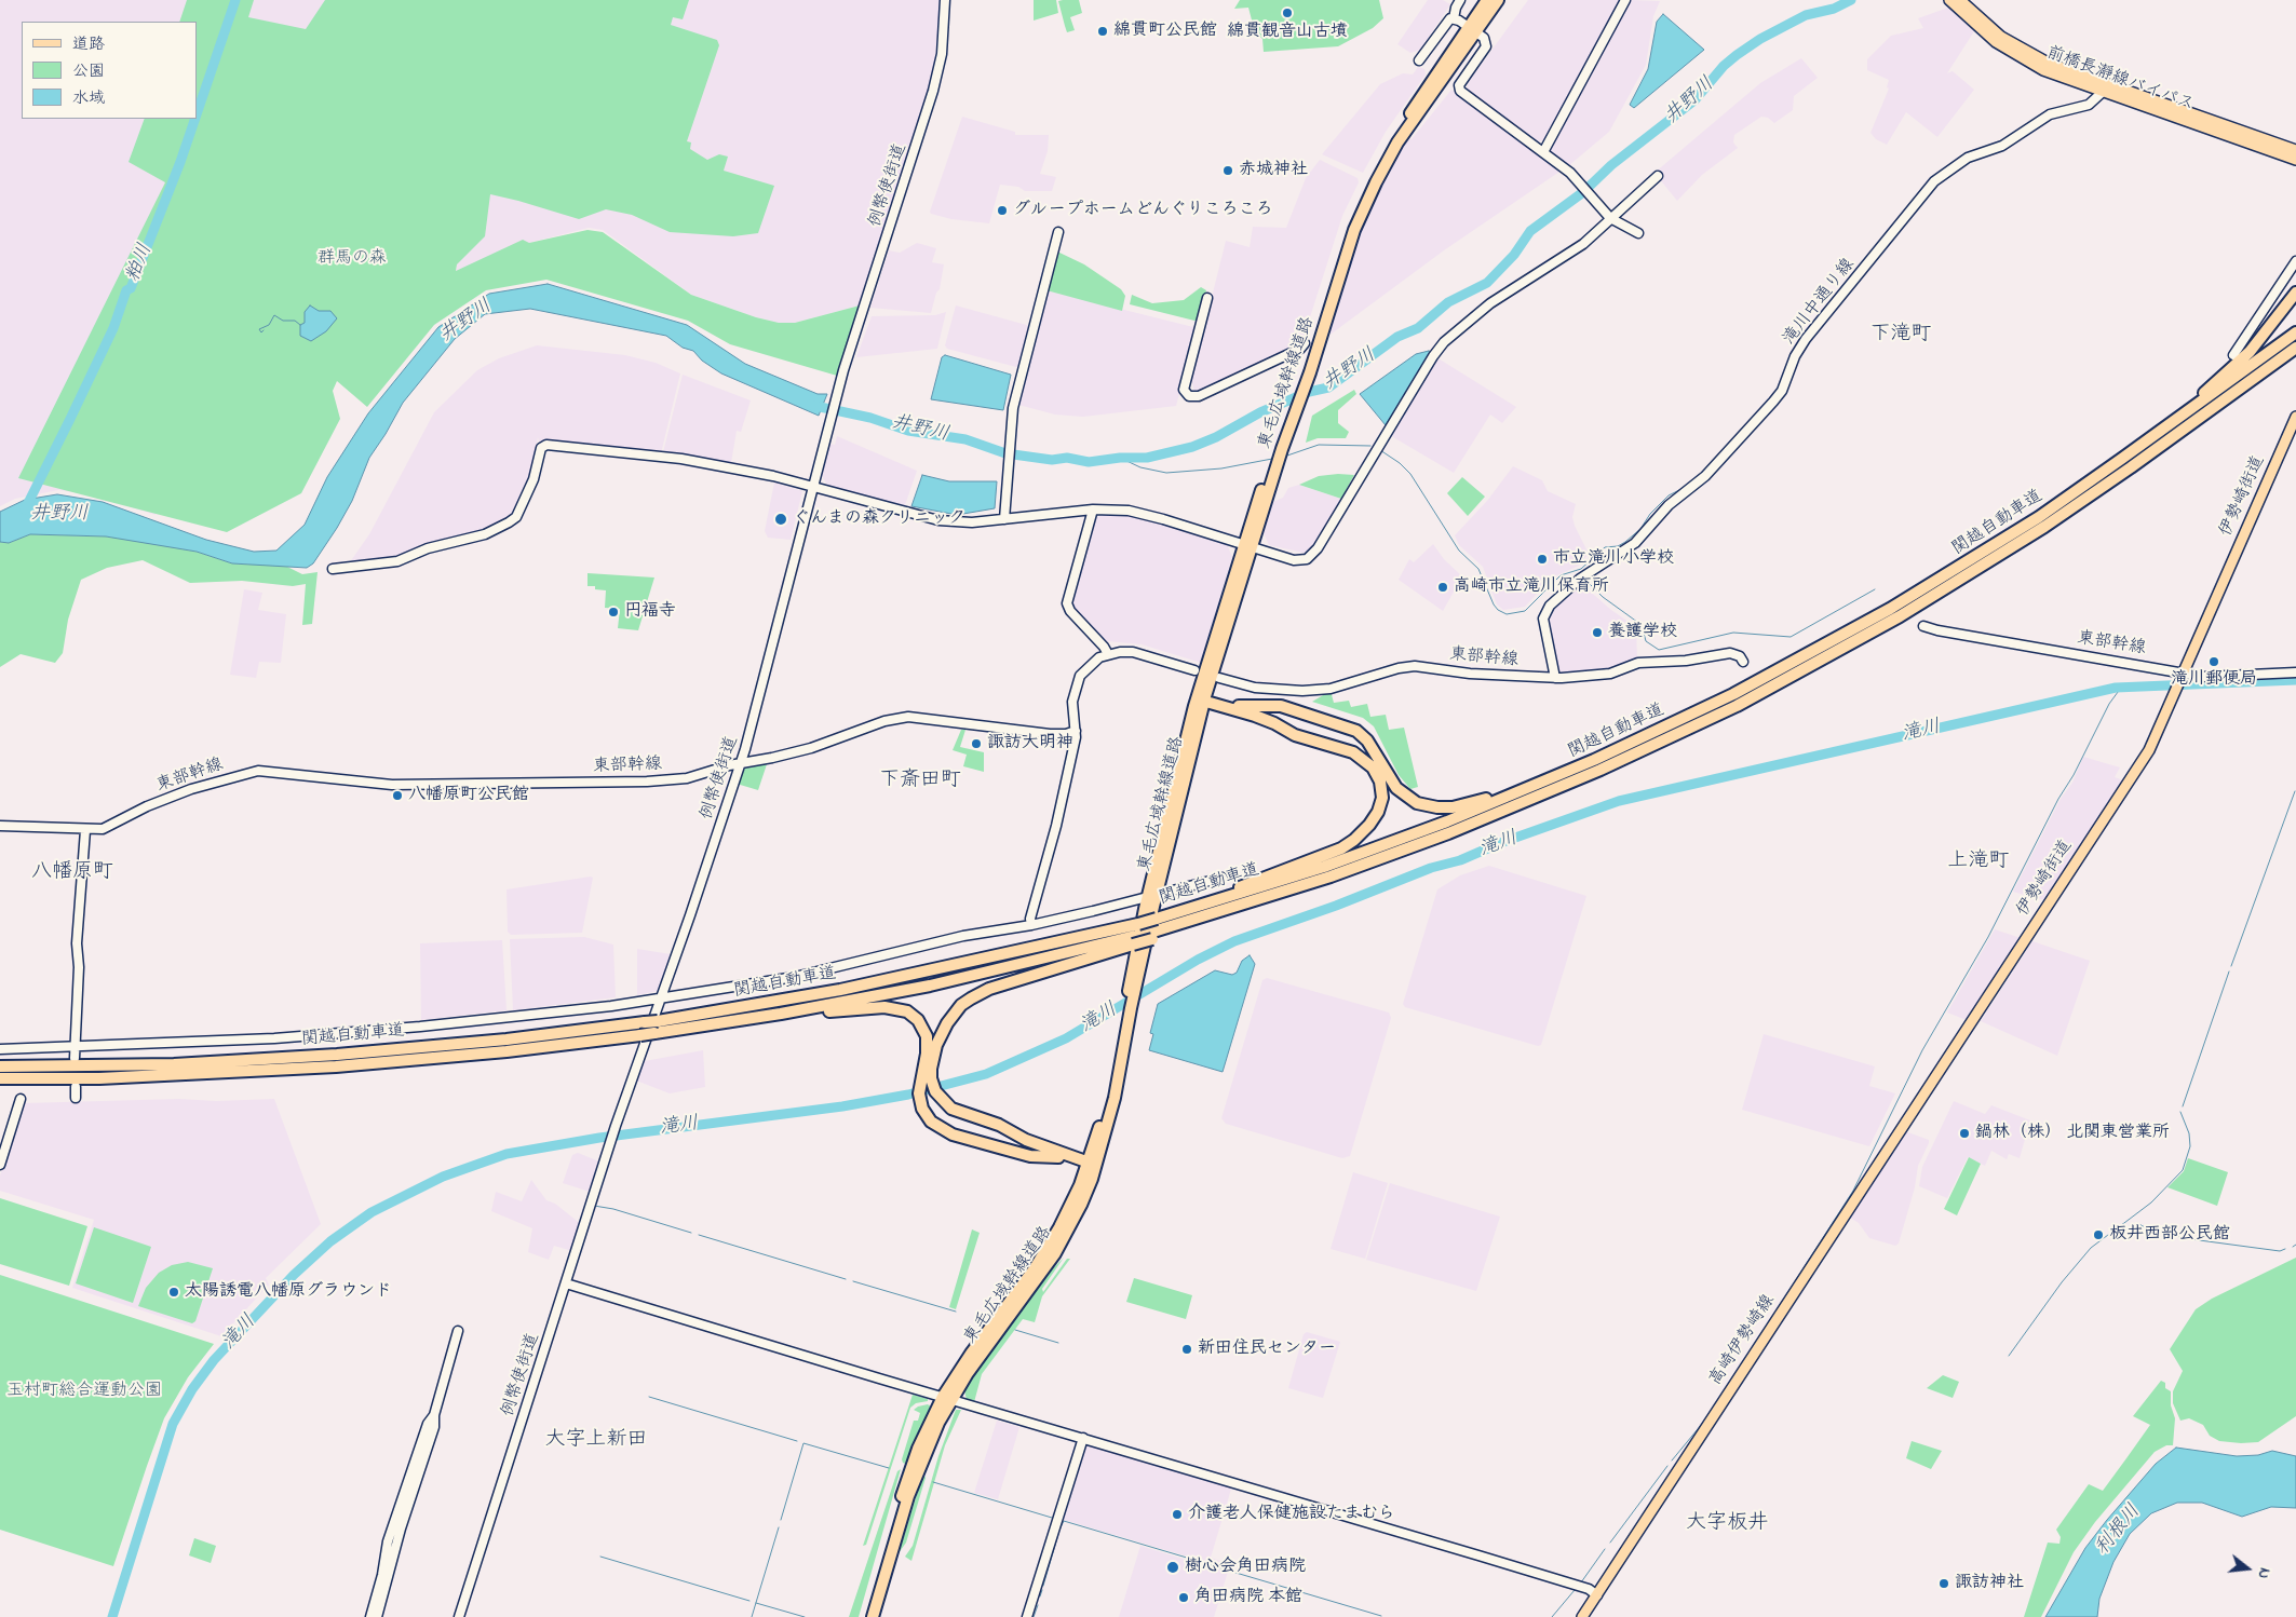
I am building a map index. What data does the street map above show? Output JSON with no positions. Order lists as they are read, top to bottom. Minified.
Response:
{"streets":{"highway":["東毛広域幹線道路","関越自動車道"],"main road":["前橋長瀞線バイパス","伊勢崎街道","高崎伊勢崎線"],"street":["例幣使街道","滝川中通り線","東部幹線"]},"crossings":[["前橋長瀞線バイパス","滝川中通り線"],["例幣使街道","東部幹線"],["滝川中通り線","東部幹線"],["伊勢崎街道","東部幹線"],["伊勢崎街道","高崎伊勢崎線"]],"districts":["下滝町","下斎田町","上滝町","八幡原町","大字上新田","大字板井"],"water":["井野川","粕川","滝川","利根川"],"parks":["群馬の森","玉村町総合運動公園"],"places":["綿貫観音山古墳","綿貫町公民館","赤城神社","グループホームどんぐりころころ","ぐんまの森クリニック","市立滝川小学校","高崎市立滝川保育所","円福寺","養護学校","滝川郵便局","諏訪大明神","八幡原町公民館","鍋林（株） 北関東営業所","板井西部公民館","太陽誘電八幡原グラウンド","新田住民センター","介護老人保健施設たまむら","樹心会角田病院","諏訪神社","角田病院 本館"],"legend":["道路","公園","水域"],"north":"right"}
